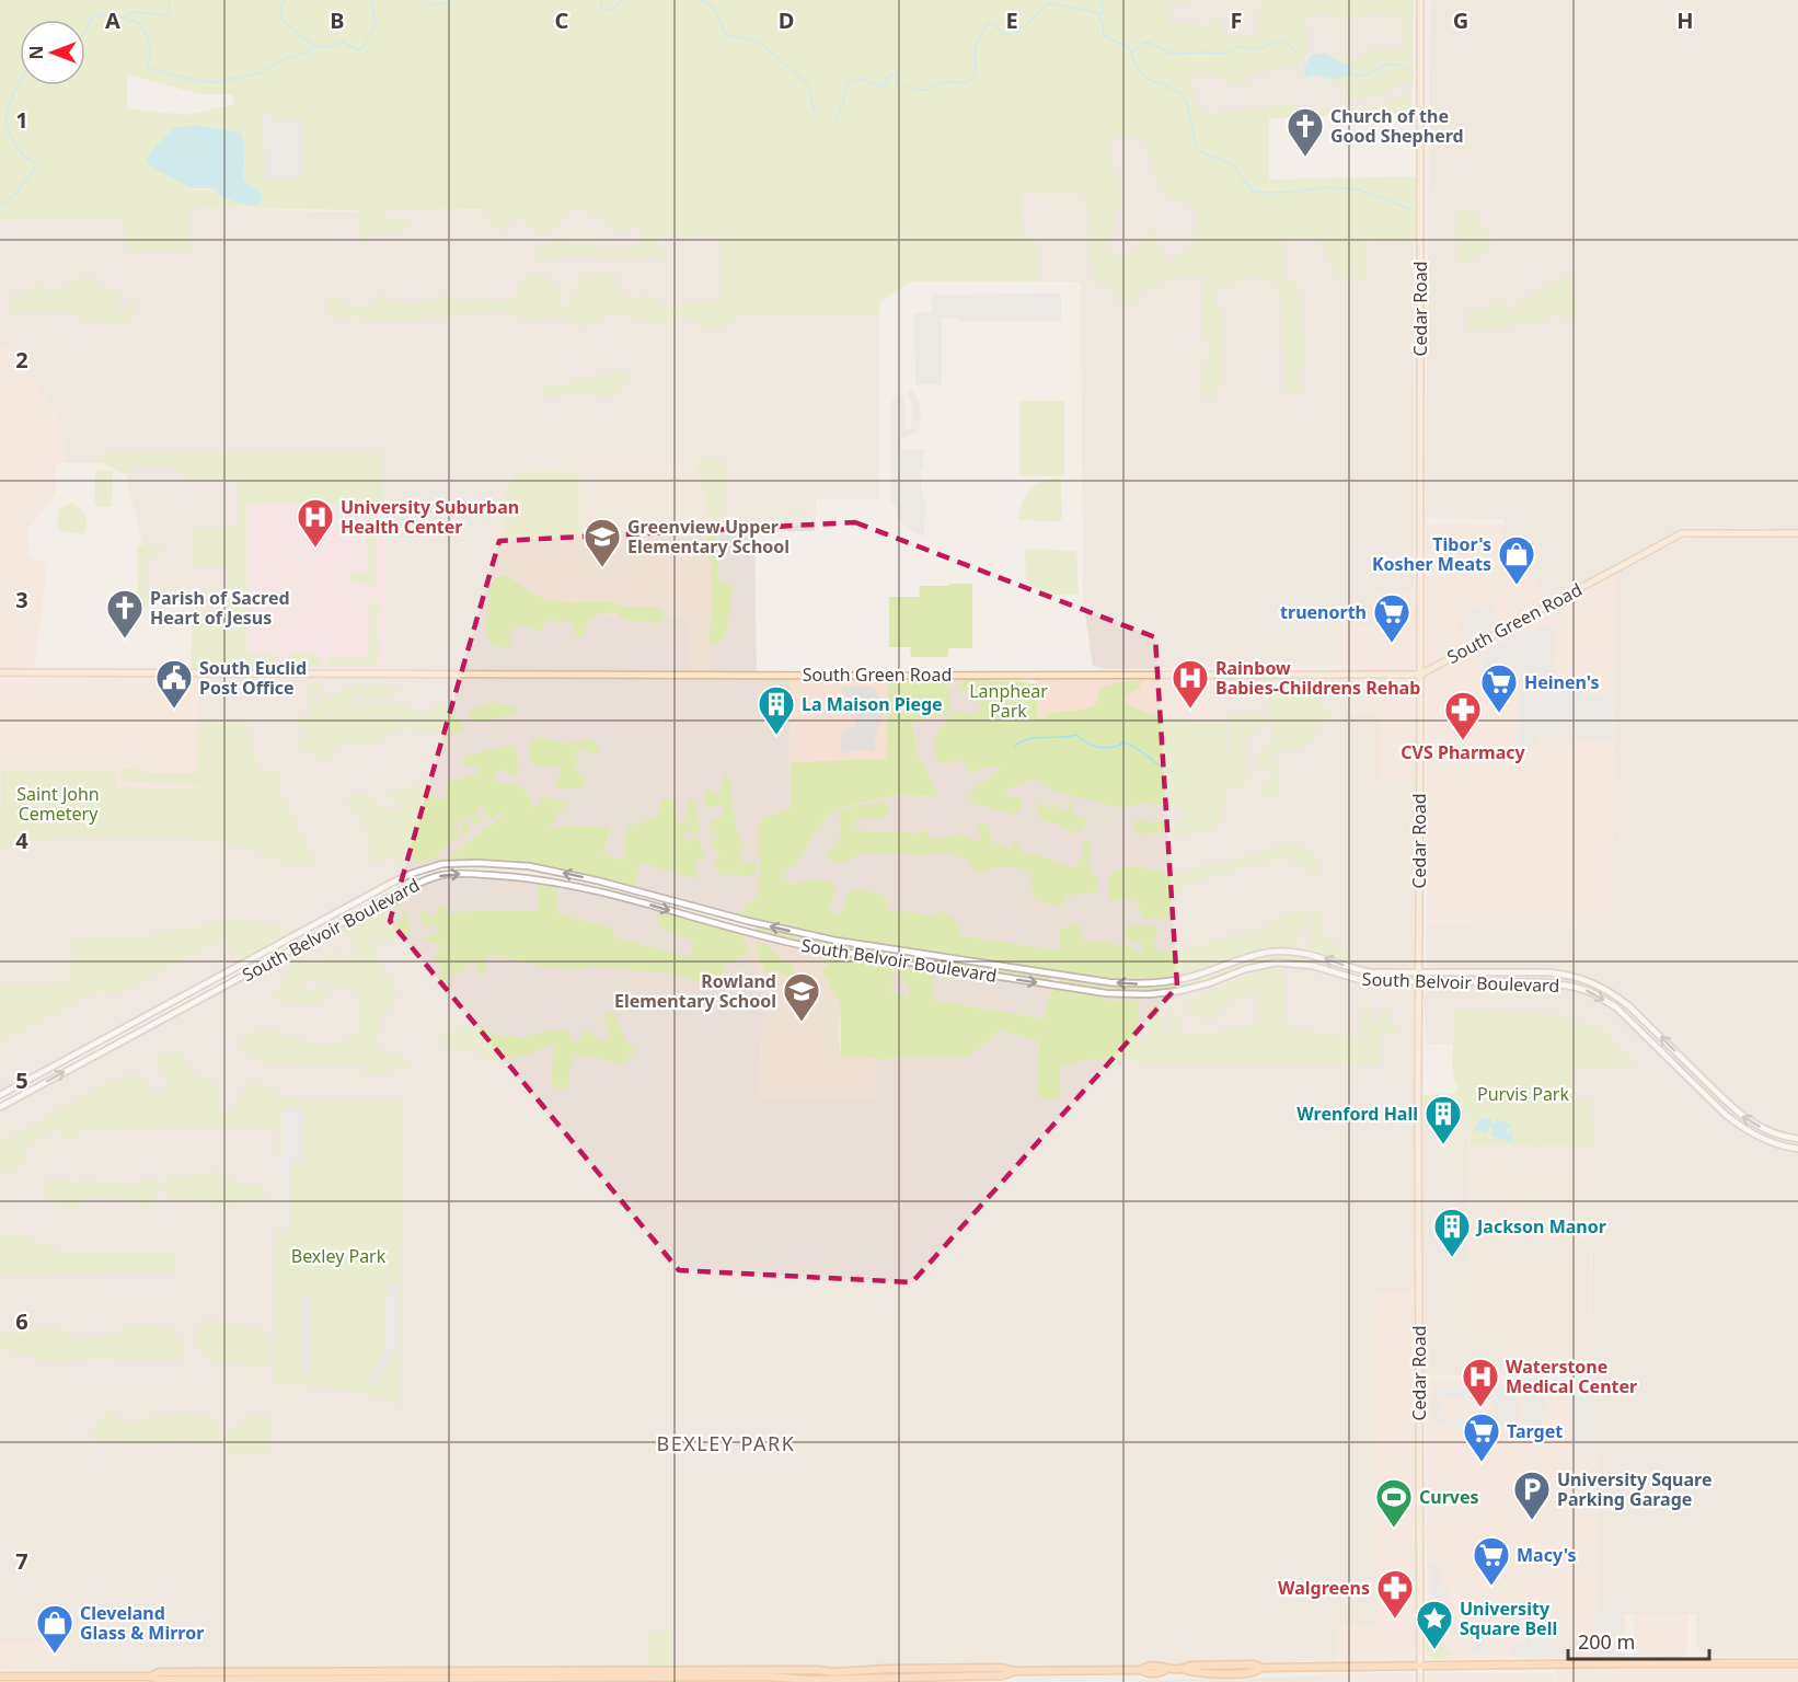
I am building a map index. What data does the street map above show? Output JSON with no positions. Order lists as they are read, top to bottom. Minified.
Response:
{"streets":{"main road":["Cedar Road","South Green Road"],"street":["South Belvoir Boulevard"]},"crossings":[["Cedar Road","South Green Road"],["Cedar Road","South Belvoir Boulevard"]],"districts":["BEXLEY PARK"],"parks":["Lanphear Park","Saint John Cemetery","Purvis Park","Bexley Park"],"places":{"church":["Church of the Good Shepherd","Parish of Sacred Heart of Jesus"],"hospital":["University Suburban Health Center","Rainbow Babies-Childrens Rehab","Waterstone Medical Center"],"school or university":["Greenview Upper Elementary School","Rowland Elementary School"],"shop":["Tibor's Kosher Meats","Cleveland Glass & Mirror"],"supermarket":["truenorth","Heinen's","Target","Macy's"],"public building":["South Euclid Post Office"],"building":["La Maison Piege","Wrenford Hall","Jackson Manor"],"pharmacy":["CVS Pharmacy","Walgreens"],"parking":["University Square Parking Garage"],"sports":["Curves"],"place":["University Square Bell"]},"scale_bar":"200 m","north":"left","grid":{"columns":["A","B","C","D","E","F","G","H"],"rows":["1","2","3","4","5","6","7"]}}
